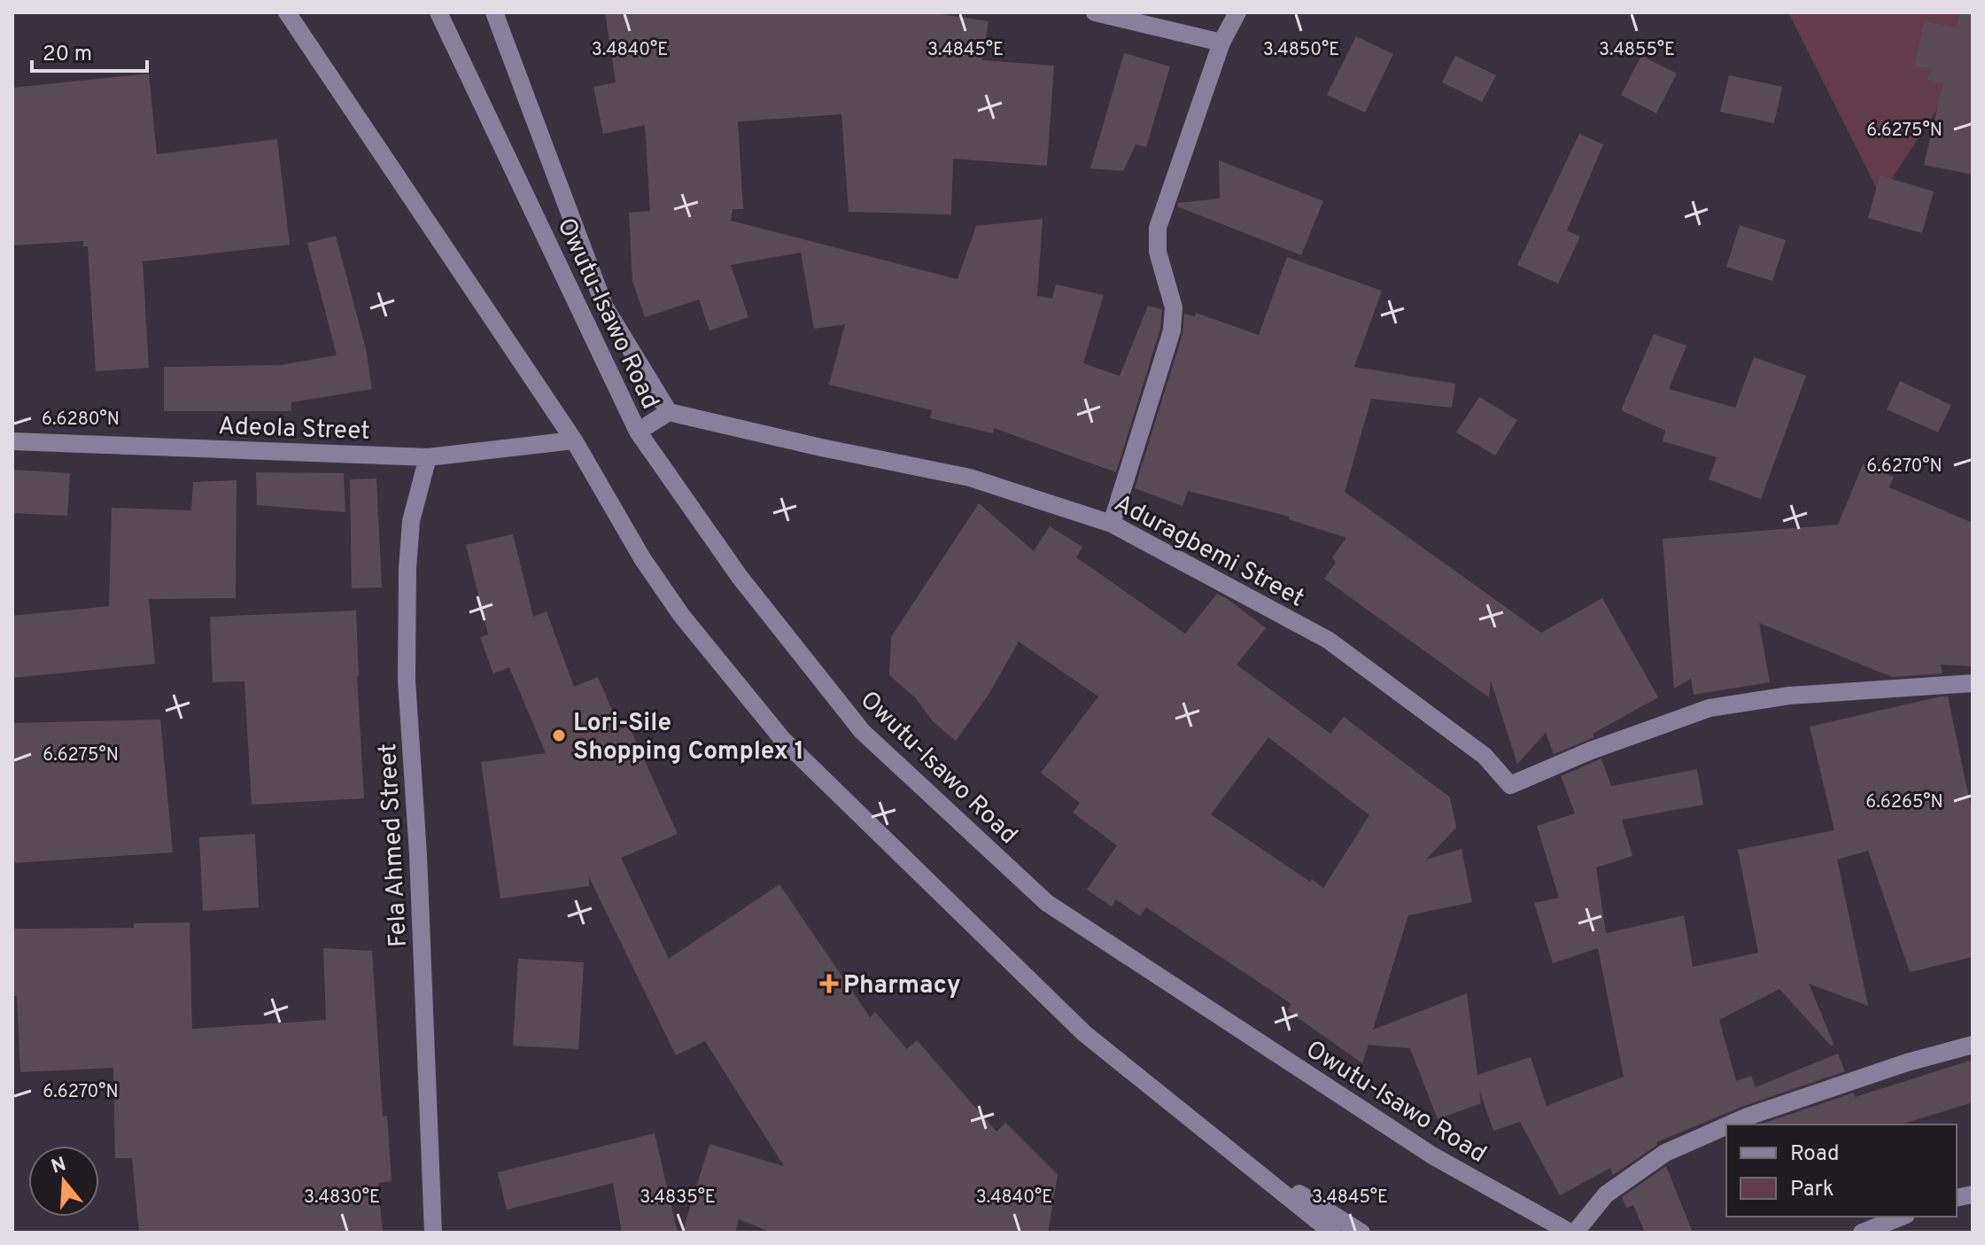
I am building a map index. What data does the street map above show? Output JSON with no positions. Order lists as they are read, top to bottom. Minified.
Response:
{"streets":{"street":["Owutu-Isawo Road","Adeola Street","Aduragbemi Street","Fela Ahmed Street"]},"crossings":[["Adeola Street","Fela Ahmed Street"]],"places":{"other":["Lori-Sile Shopping Complex 1"],"health":["Pharmacy"]},"legend":["Road","Park"],"scale_bar":"20 m","north":"top","coordinates":["3.4840°E","3.4845°E","3.4850°E","3.4855°E","6.6275°N","6.6280°N","6.6270°N","6.6265°N","3.4830°E","3.4835°E"]}
